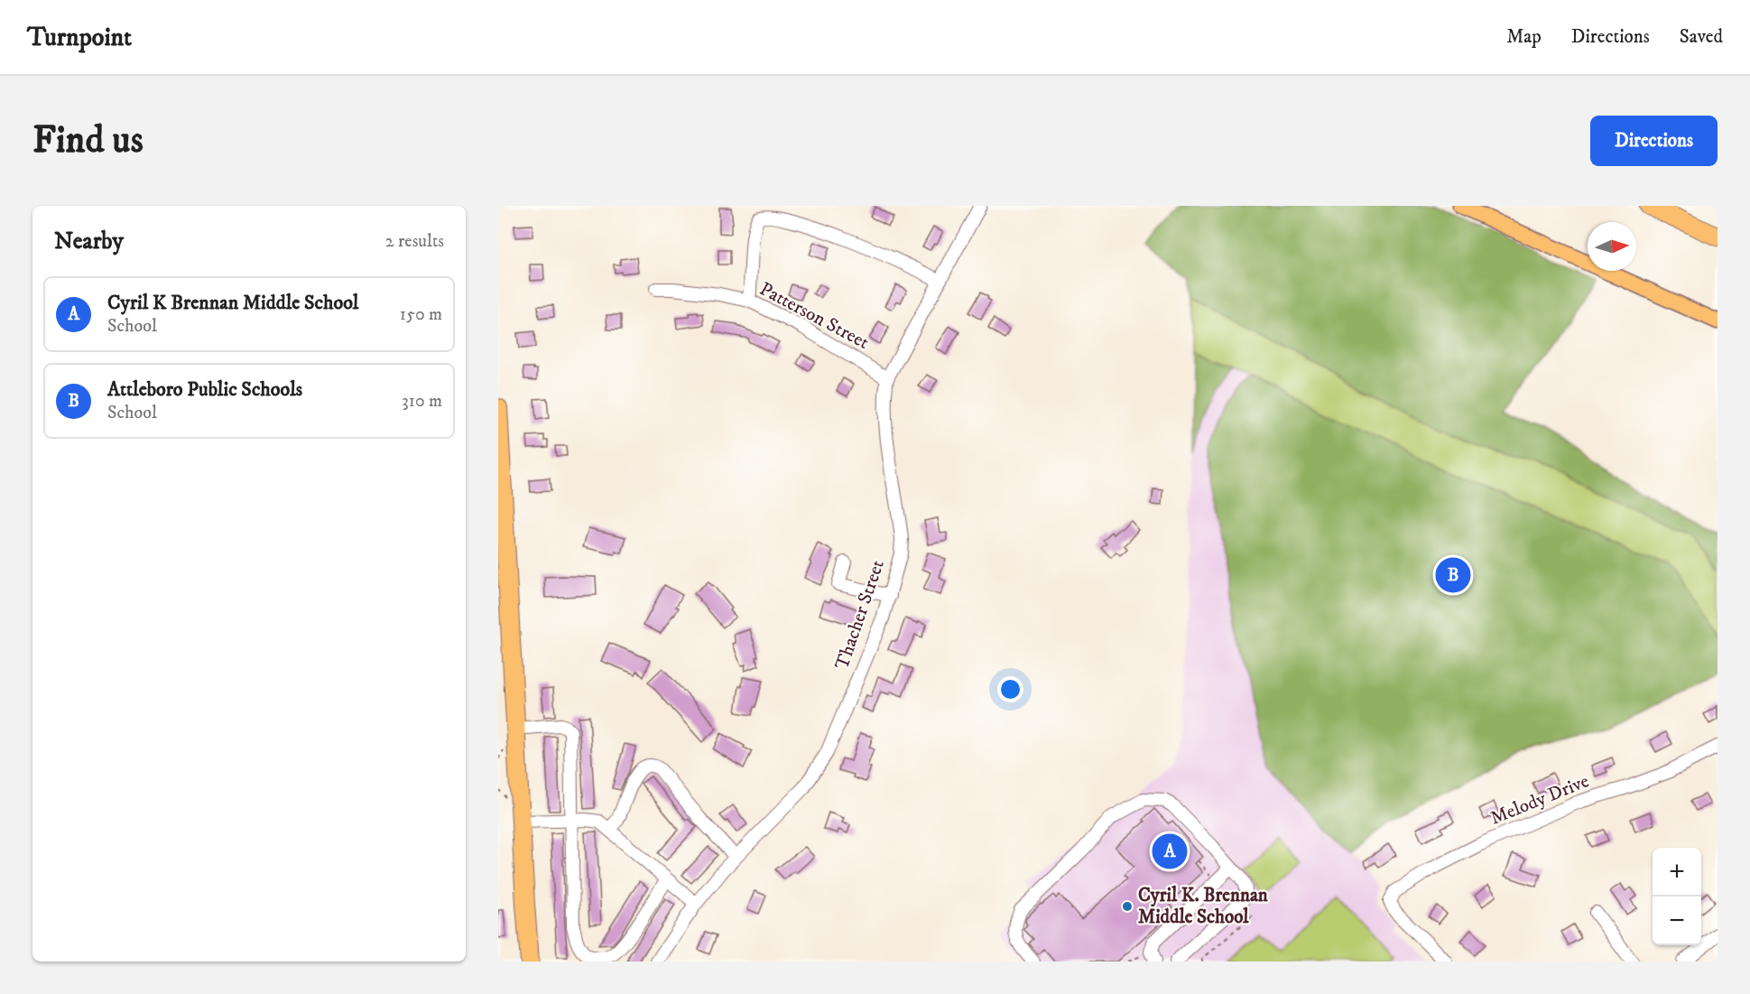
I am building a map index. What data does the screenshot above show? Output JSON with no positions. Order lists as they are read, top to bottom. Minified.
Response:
{"streets":{"street":["Patterson Street","Thacher Street","Melody Drive"]},"crossings":[["Patterson Street","Thacher Street"]],"places":["Cyril K. Brennan Middle School"],"north":"right","page":{"header":"Turnpoint","nav":["Map","Directions","Saved"],"buttons":"Directions","title":"Find us","heading":["Nearby","2 results"],"list":[{"mark":"A","name":"Cyril K Brennan Middle School","note":"School","value":"150 m"},{"mark":"B","name":"Attleboro Public Schools","note":"School","value":"310 m"}],"pins":["B","A"],"map_buttons":["+","−"]}}
